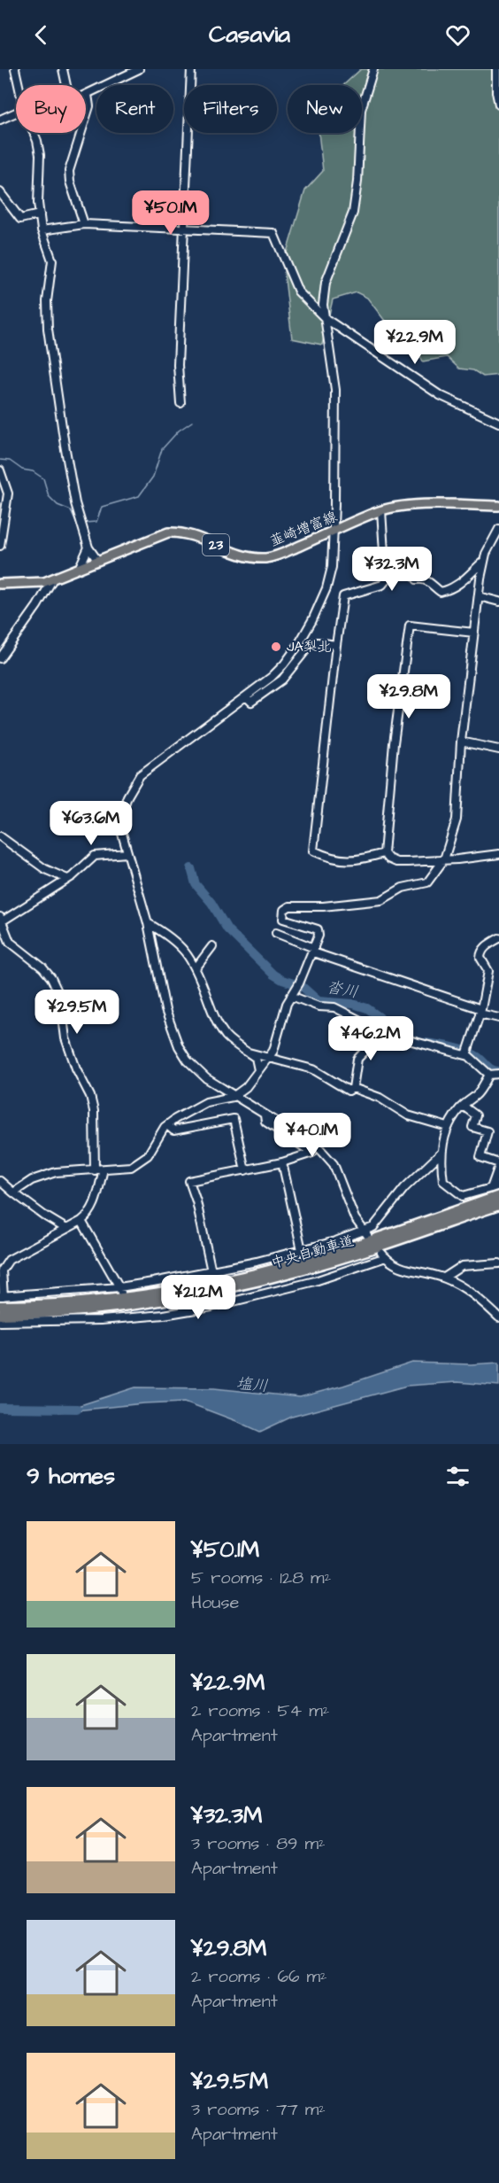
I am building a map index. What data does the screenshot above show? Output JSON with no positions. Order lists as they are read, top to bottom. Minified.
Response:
{"streets":{"highway":["中央自動車道"],"main road":["韮崎増富線","23"]},"water":["沓川","塩川"],"places":["JA梨北"],"page":{"header":"Casavia","chip":["Buy","Rent","Filters","New"],"price":["¥50.1M","¥22.9M","¥32.3M","¥29.8M","¥63.6M","¥29.5M","¥46.2M","¥40.1M","¥21.2M"],"heading":"9 homes","list":[{"name":"¥50.1M","note":"5 rooms · 128 m² · House"},{"name":"¥22.9M","note":"2 rooms · 54 m² · Apartment"},{"name":"¥32.3M","note":"3 rooms · 89 m² · Apartment"},{"name":"¥29.8M","note":"2 rooms · 66 m² · Apartment"},{"name":"¥29.5M","note":"3 rooms · 77 m² · Apartment"}]}}
